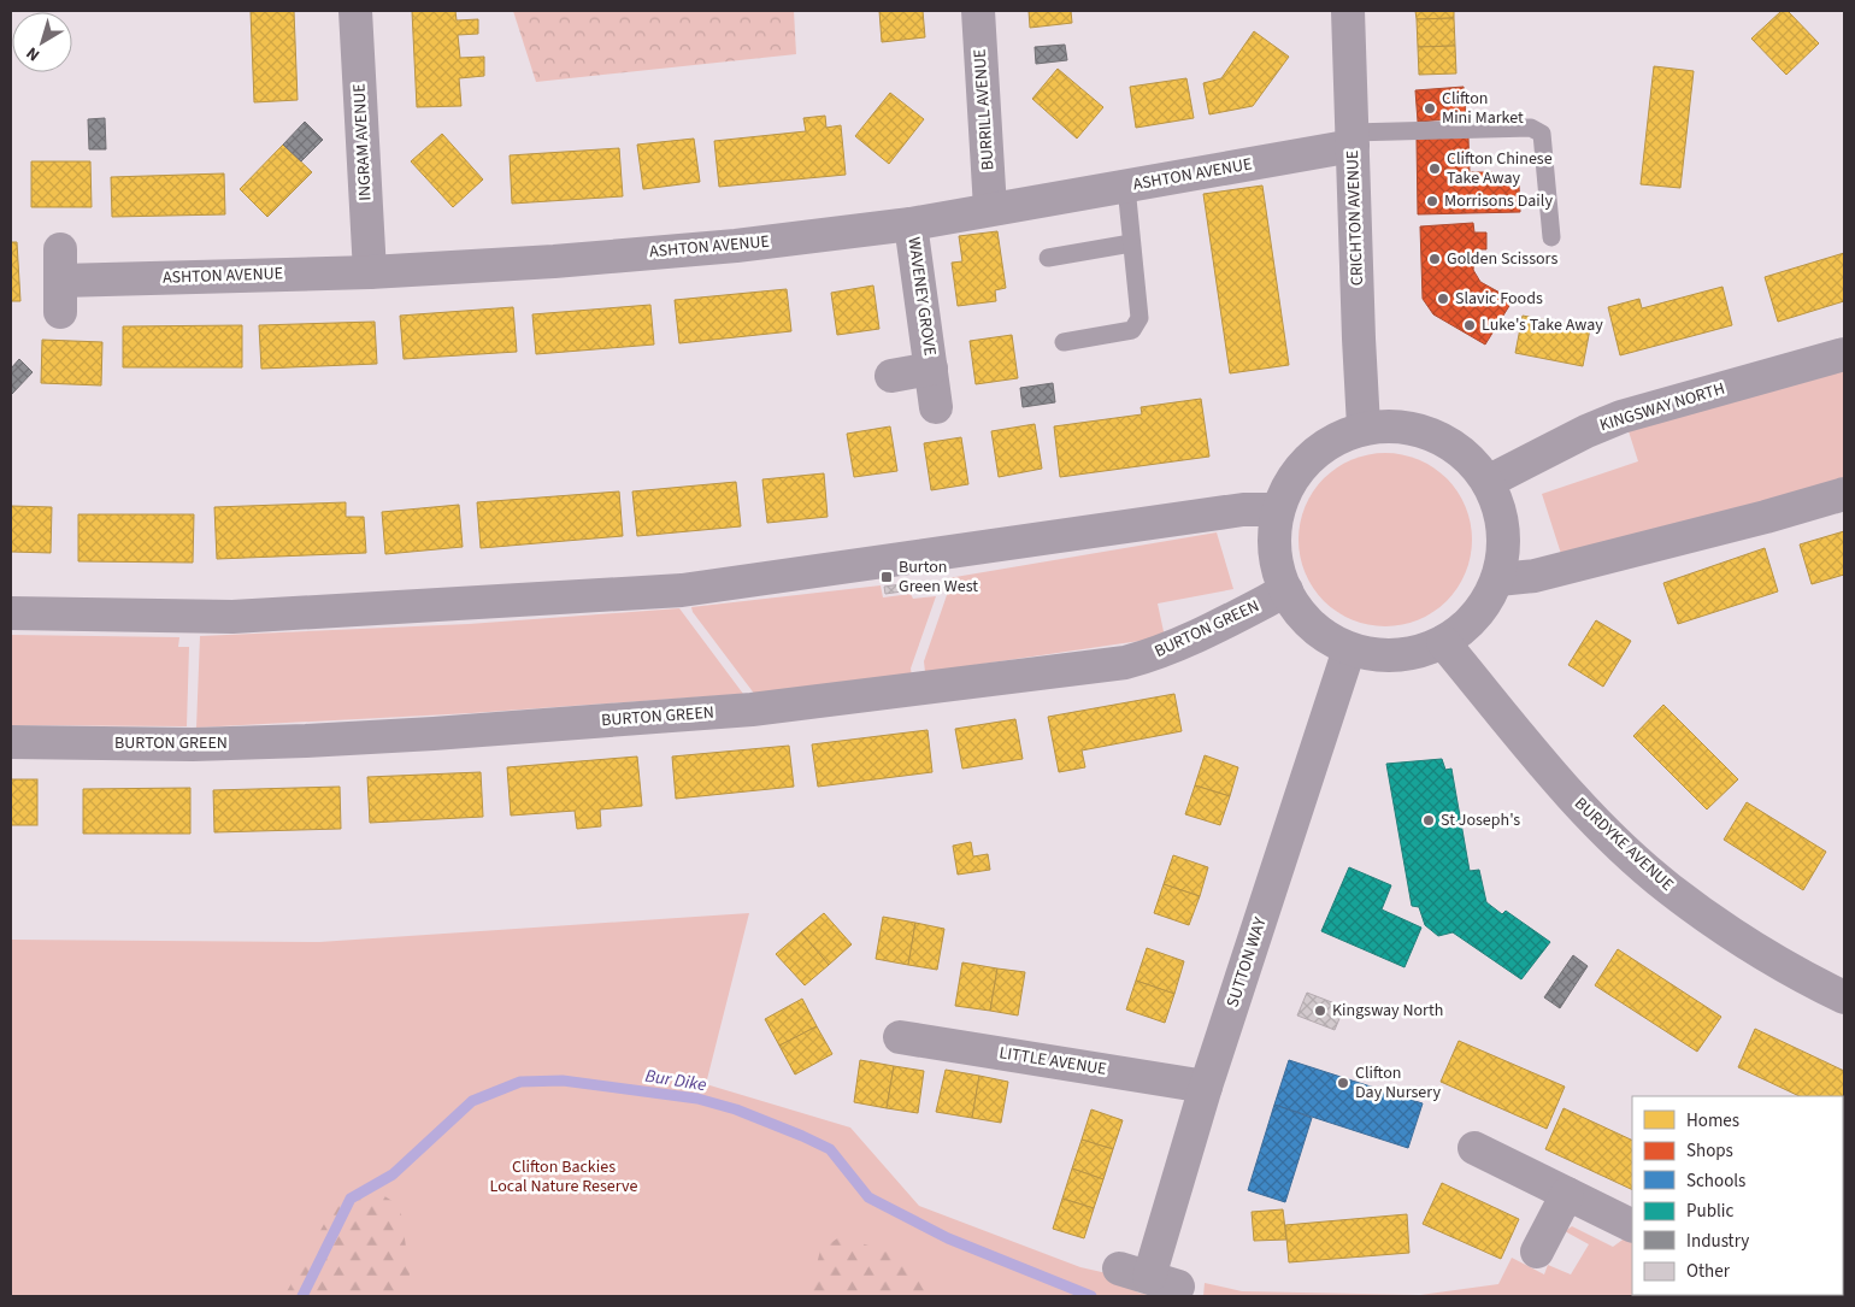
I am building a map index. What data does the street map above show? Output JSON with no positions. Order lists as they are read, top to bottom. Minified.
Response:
{"streets":{"street":["BURRILL AVENUE","INGRAM AVENUE","ASHTON AVENUE","CRICHTON AVENUE","WAVENEY GROVE","KINGSWAY NORTH","BURTON GREEN","BURDYKE AVENUE","SUTTON WAY","LITTLE AVENUE"]},"crossings":[["BURRILL AVENUE","ASHTON AVENUE"],["INGRAM AVENUE","ASHTON AVENUE"],["ASHTON AVENUE","CRICHTON AVENUE"],["ASHTON AVENUE","WAVENEY GROVE"],["SUTTON WAY","LITTLE AVENUE"]],"water":["Bur Dike"],"parks":["Clifton Backies Local Nature Reserve"],"places":{"other":["Clifton Mini Market","Clifton Chinese Take Away","Morrisons Daily","Golden Scissors","Slavic Foods","Luke's Take Away","St Joseph's","Kingsway North","Clifton Day Nursery"],"transit":["Burton Green West"]},"legend":["Homes","Shops","Schools","Public","Industry","Other"],"north":"bottom left"}
